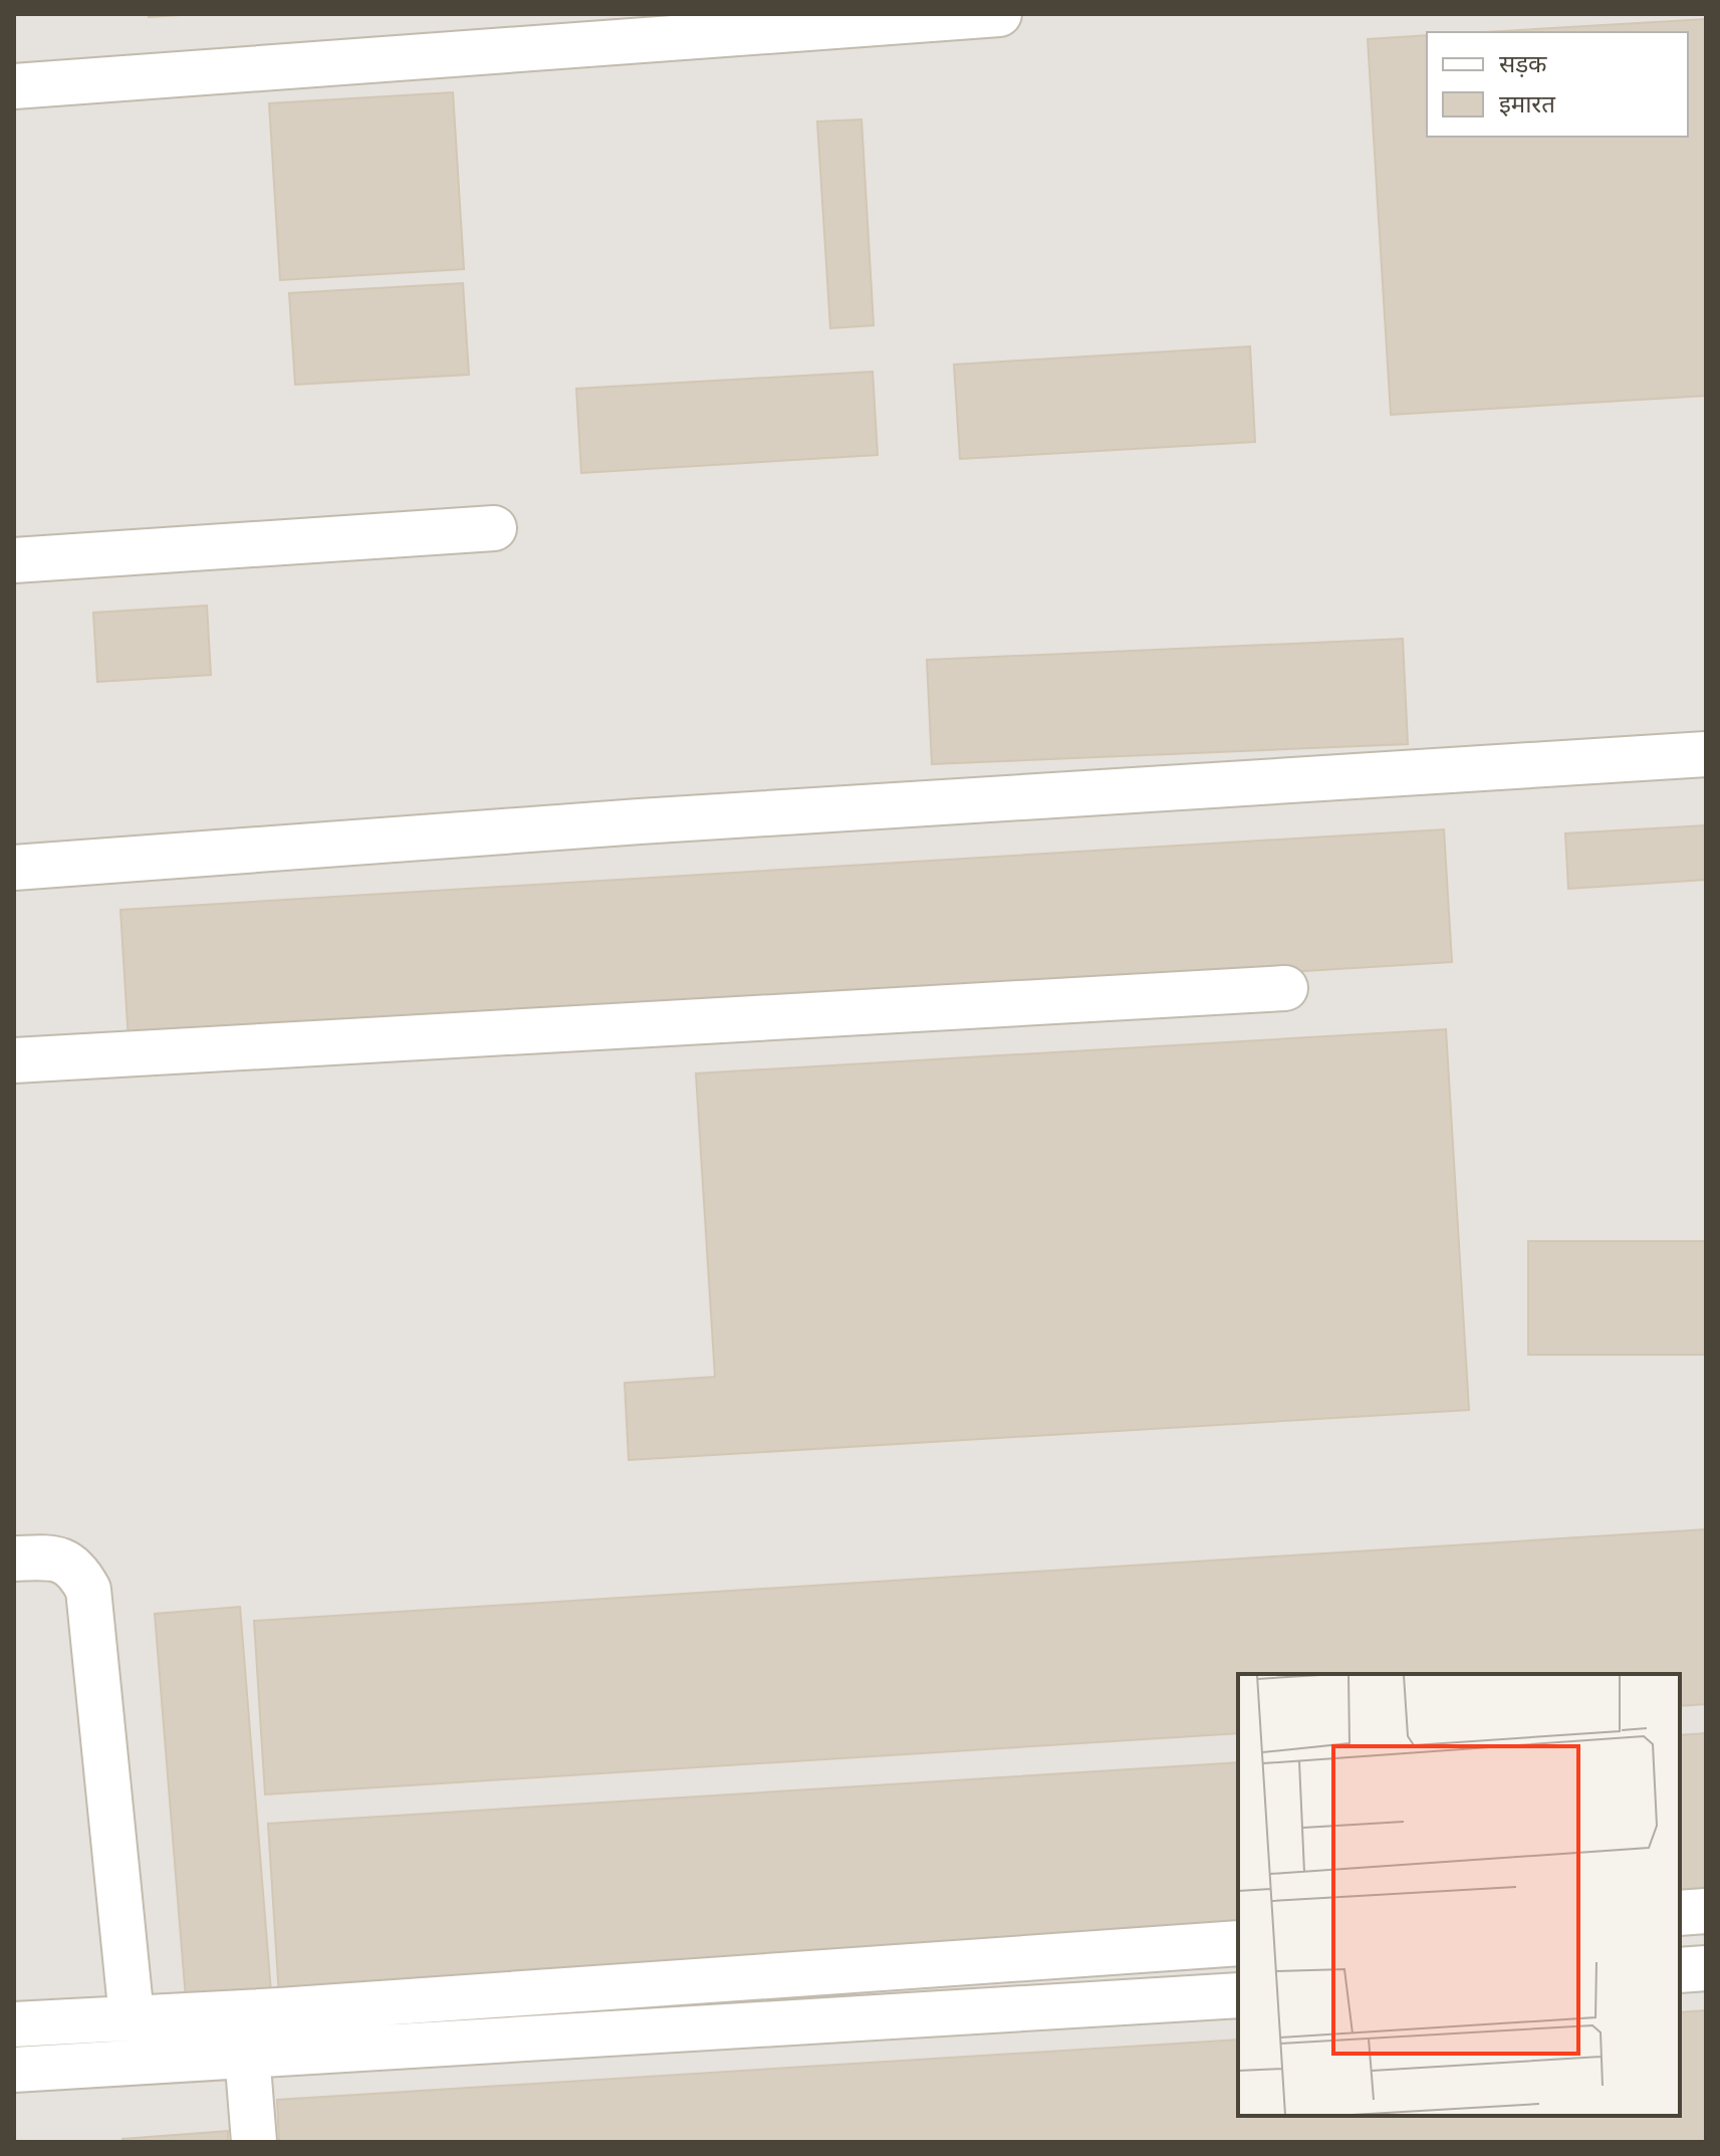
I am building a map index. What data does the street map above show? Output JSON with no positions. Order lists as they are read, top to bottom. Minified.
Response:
{"legend":["सड़क","इमारत"]}
